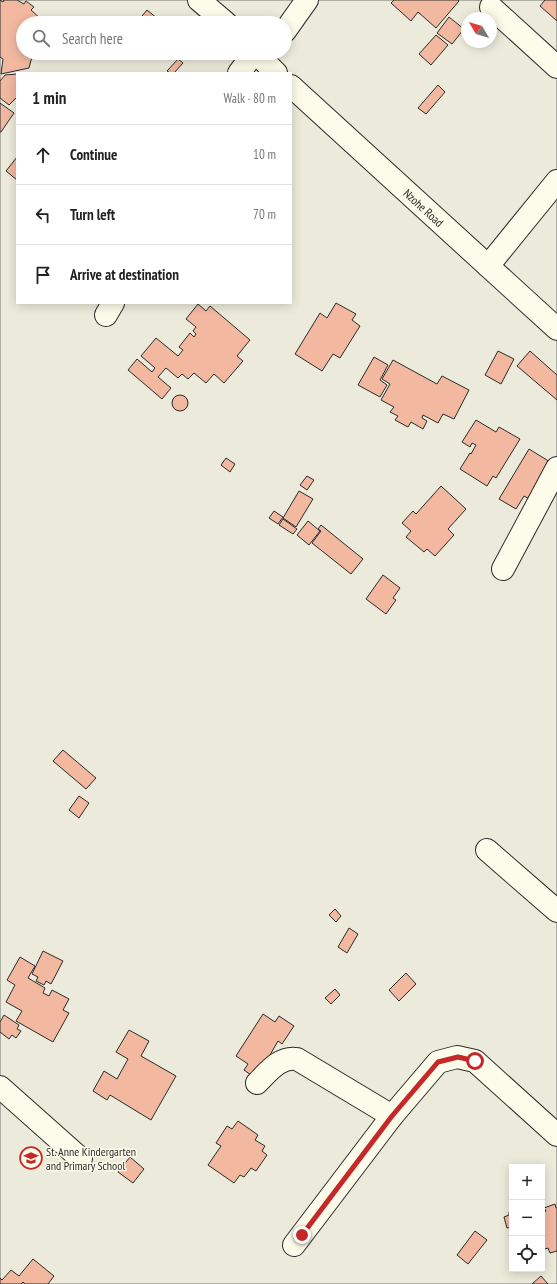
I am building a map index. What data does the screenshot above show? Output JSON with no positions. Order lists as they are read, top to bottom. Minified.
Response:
{"streets":{"street":["Nzohe Road"]},"places":{"school or university":["St. Anne Kindergarten and Primary School"]},"north":"top left","page":{"search":"Search here","heading":["1 min","Walk · 80 m"],"list":[["Continue","10 m"],["Turn left","70 m"],"Arrive at destination"],"map_buttons":["+","−"]}}
